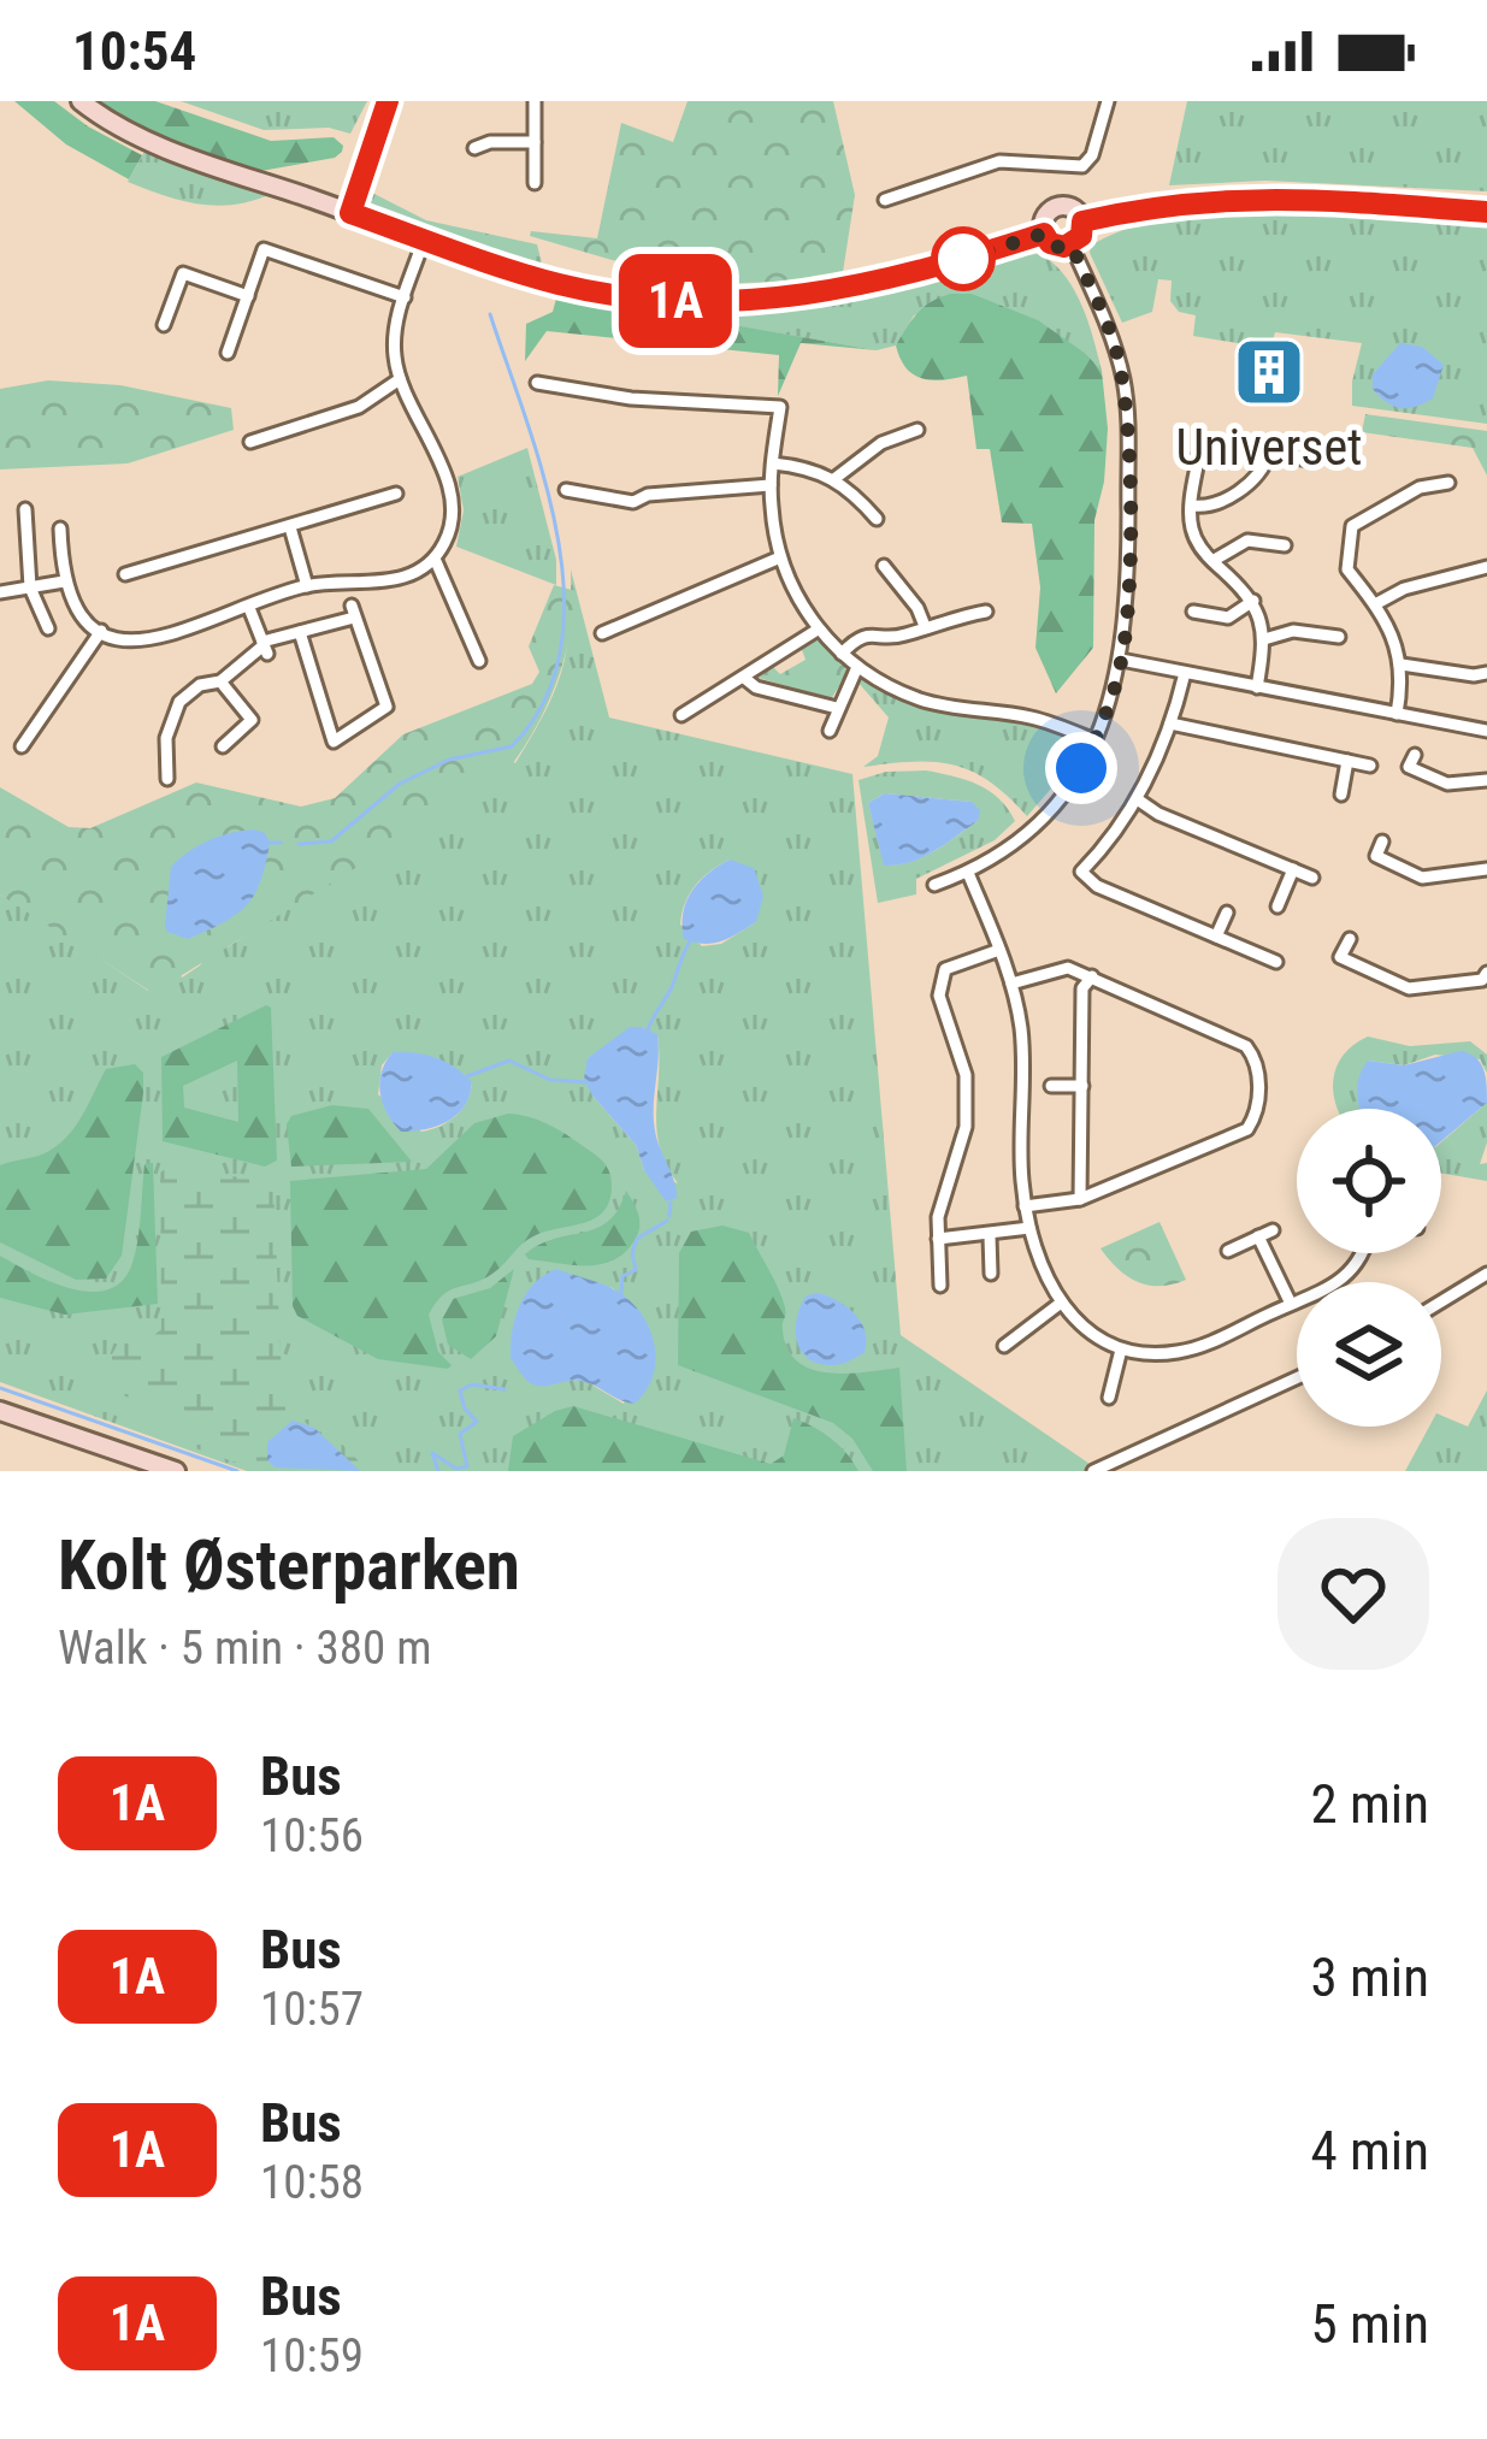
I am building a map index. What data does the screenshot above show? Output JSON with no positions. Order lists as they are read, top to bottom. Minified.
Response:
{"places":{"building":["Universet"]},"lines":["bus line 1A"],"page":{"status":"10:54","on_map":"1A","heading":["Kolt Østerparken","Walk · 5 min · 380 m"],"list":[{"mark":"1A","name":"Bus","note":"10:56","value":"2 min"},{"mark":"1A","name":"Bus","note":"10:57","value":"3 min"},{"mark":"1A","name":"Bus","note":"10:58","value":"4 min"},{"mark":"1A","name":"Bus","note":"10:59","value":"5 min"}]}}
